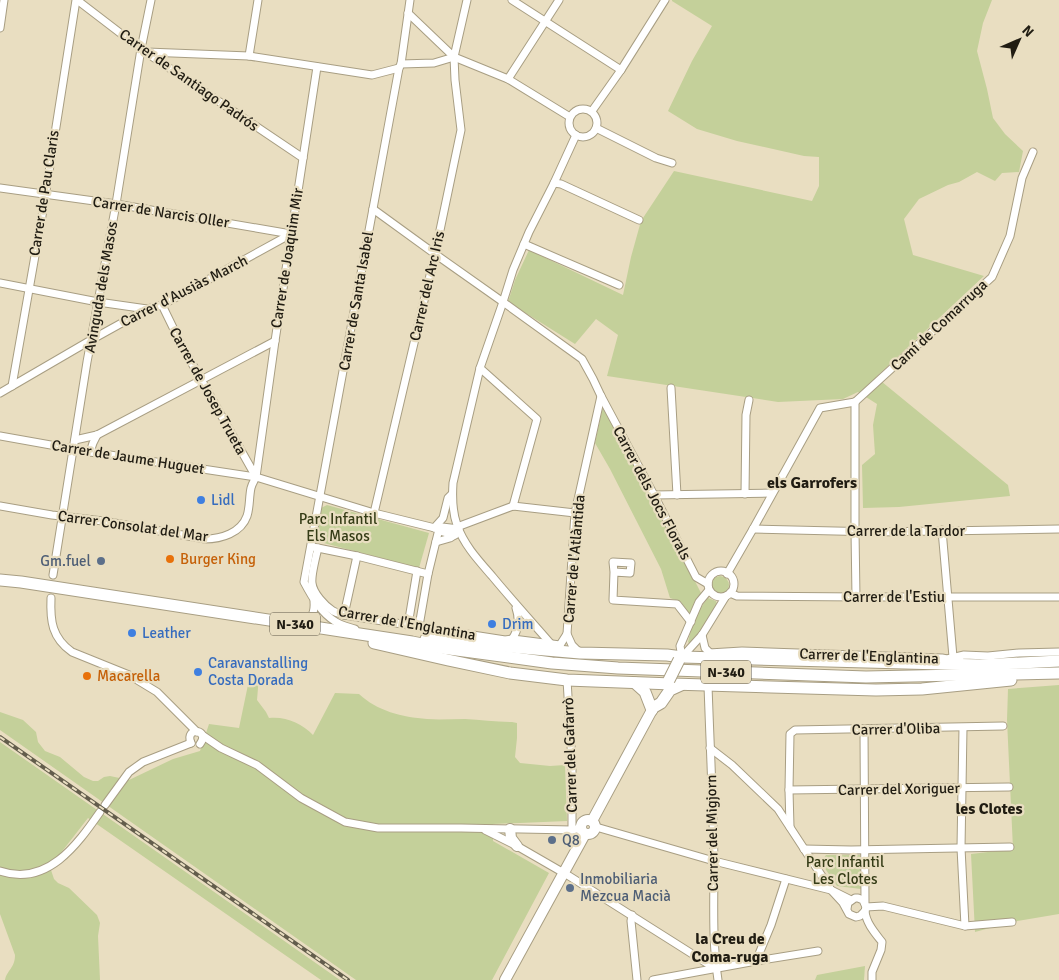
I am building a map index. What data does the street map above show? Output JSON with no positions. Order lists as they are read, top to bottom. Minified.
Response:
{"streets":{"main road":["N-340"],"street":["Carrer de Santiago Padrós","Carrer de Pau Claris","Carrer de Narcis Oller","Carrer de Joaquim Mir","Carrer del Arc Iris","Avinguda dels Masos","Carrer d'Ausiàs March","Carrer de Santa Isabel","Camí de Comarruga","Carrer de Josep Trueta","Carrer de Jaume Huguet","Carrer dels Jocs Florals","Carrer Consolat del Mar","Carrer de la Tardor","Carrer de l'Atlàntida","Carrer de l'Estiu","Carrer de l'Englantina","Carrer d'Oliba","Carrer del Gafarrò","Carrer del Xoriguer","Carrer del Migjorn"]},"crossings":[["Carrer de Santiago Padrós","Carrer de Pau Claris"],["Carrer de Santiago Padrós","Carrer de Joaquim Mir"],["Carrer de Santiago Padrós","Avinguda dels Masos"],["Carrer de Pau Claris","Carrer de Narcis Oller"],["Carrer de Pau Claris","Carrer d'Ausiàs March"],["Carrer de Narcis Oller","Carrer de Joaquim Mir"],["Carrer de Narcis Oller","Avinguda dels Masos"],["Carrer de Narcis Oller","Carrer d'Ausiàs March"],["Carrer de Joaquim Mir","Carrer d'Ausiàs March"],["Carrer de Joaquim Mir","Carrer de Josep Trueta"],["Carrer de Joaquim Mir","Carrer de Jaume Huguet"],["Carrer de Joaquim Mir","Carrer Consolat del Mar"],["Carrer del Arc Iris","Carrer de Jaume Huguet"],["Avinguda dels Masos","Carrer d'Ausiàs March"],["Avinguda dels Masos","Carrer de Jaume Huguet"],["Avinguda dels Masos","Carrer Consolat del Mar"],["Carrer d'Ausiàs March","Carrer de Josep Trueta"],["Carrer de Santa Isabel","Carrer de Jaume Huguet"],["Carrer de Santa Isabel","Carrer de l'Englantina"],["Carrer de Santa Isabel","N-340"],["Carrer de Josep Trueta","Carrer de Jaume Huguet"],["Carrer de Josep Trueta","Carrer Consolat del Mar"],["Carrer de Jaume Huguet","Carrer Consolat del Mar"],["Carrer dels Jocs Florals","Carrer de l'Atlàntida"],["Carrer dels Jocs Florals","Carrer de l'Estiu"],["Carrer de l'Atlàntida","Carrer de l'Englantina"],["Carrer d'Oliba","Carrer del Xoriguer"]],"districts":["els Garrofers","les Clotes","la Creu de Coma-ruga"],"parks":["Parc Infantil Els Masos","Parc Infantil Les Clotes"],"places":["Lidl","Burger King","Gm.fuel","Drim","Leather","Caravanstalling Costa Dorada","Macarella","Q8","Inmobiliaria Mezcua Macià"],"north":"top right"}
